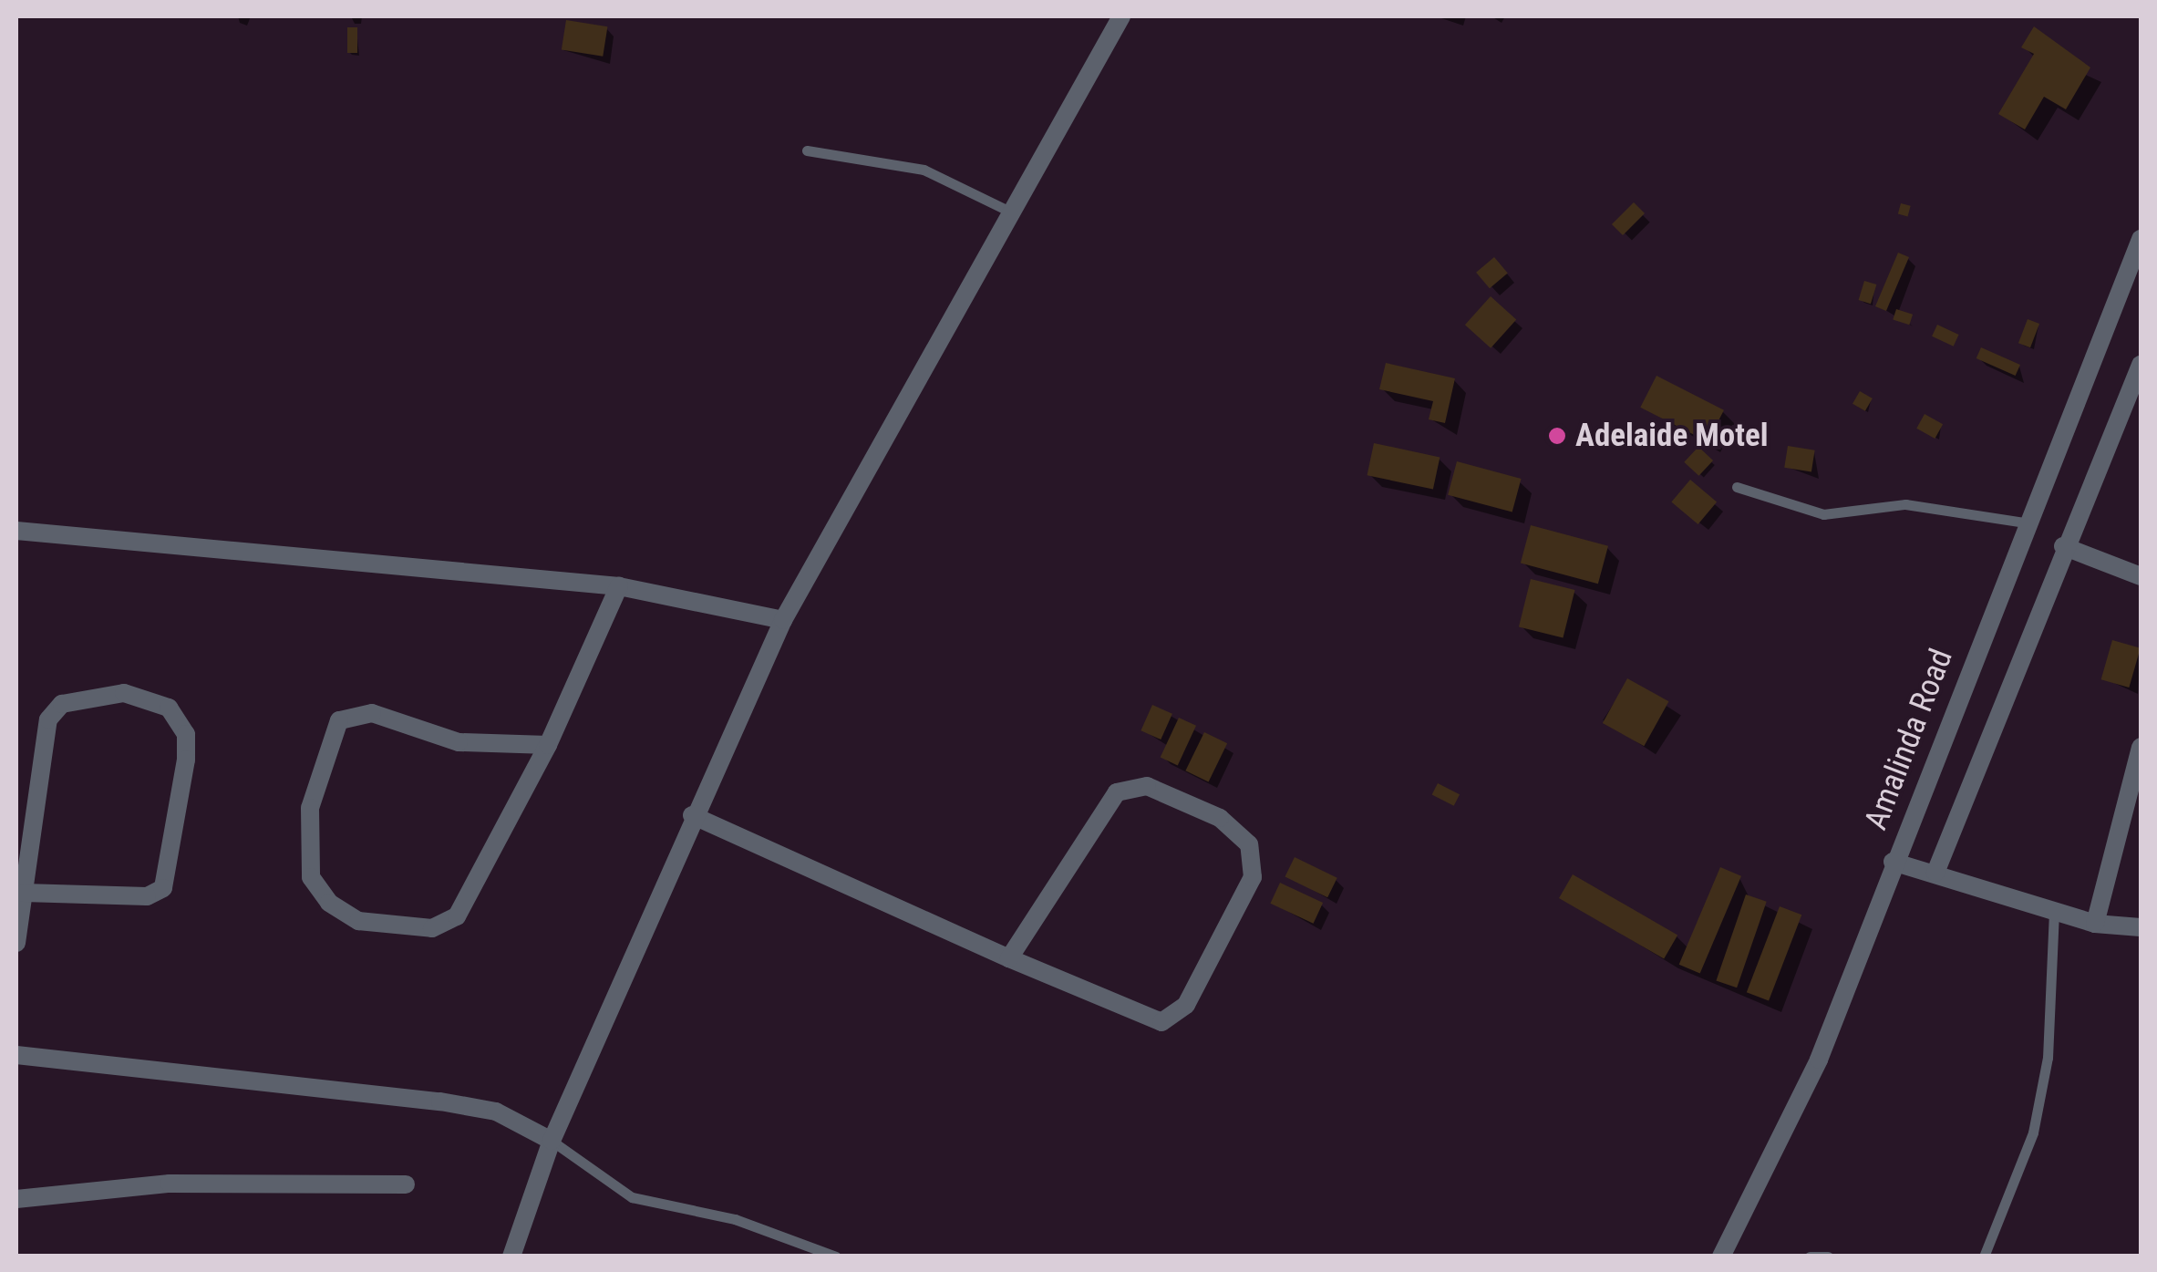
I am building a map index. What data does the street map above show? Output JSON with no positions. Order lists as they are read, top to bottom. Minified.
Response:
{"streets":{"street":["Amalinda Road"]},"places":["Adelaide Motel"]}
